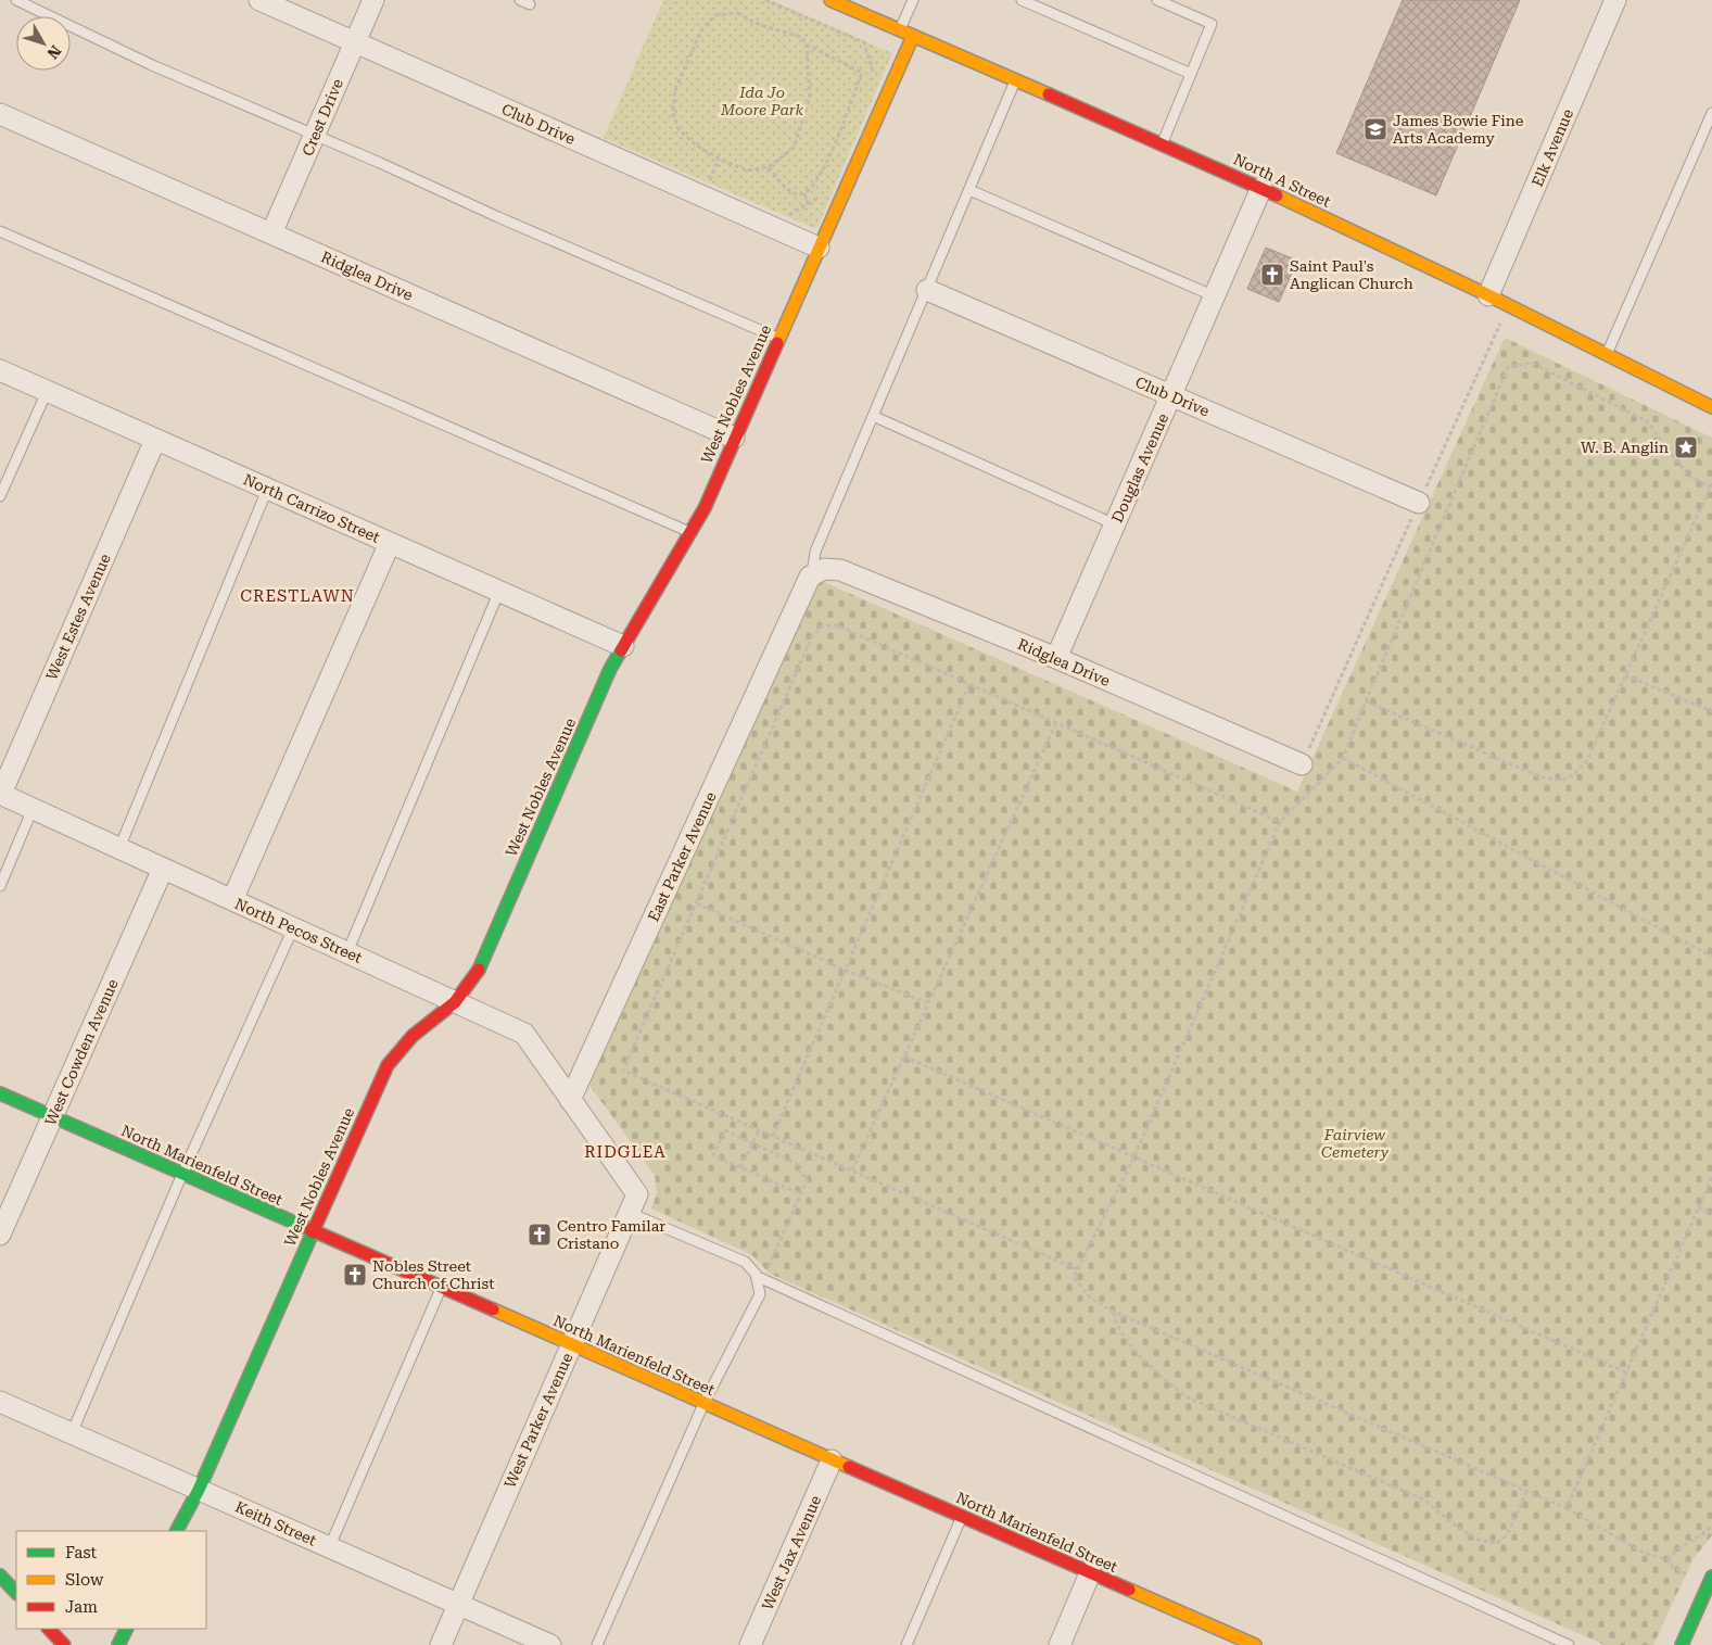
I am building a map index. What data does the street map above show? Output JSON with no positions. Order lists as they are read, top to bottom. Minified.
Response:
{"streets":{"main road":["North A Street","West Nobles Avenue","North Marienfeld Street"],"street":["Crest Drive","Club Drive","Elk Avenue","Ridglea Drive","Douglas Avenue","North Carrizo Street","West Estes Avenue","East Parker Avenue","North Pecos Street","West Cowden Avenue","West Parker Avenue","Keith Street","West Jax Avenue"]},"crossings":[["Crest Drive","Club Drive"],["Crest Drive","Ridglea Drive"],["Club Drive","West Nobles Avenue"],["Club Drive","Douglas Avenue"],["Elk Avenue","North A Street"],["North A Street","West Nobles Avenue"],["North A Street","Douglas Avenue"],["Ridglea Drive","West Nobles Avenue"],["Ridglea Drive","Douglas Avenue"],["Ridglea Drive","East Parker Avenue"],["West Nobles Avenue","North Carrizo Street"],["West Nobles Avenue","North Pecos Street"],["West Nobles Avenue","North Marienfeld Street"],["West Nobles Avenue","Keith Street"],["North Carrizo Street","West Estes Avenue"],["West Estes Avenue","North Pecos Street"],["East Parker Avenue","North Pecos Street"],["North Pecos Street","West Cowden Avenue"],["West Cowden Avenue","North Marienfeld Street"],["North Marienfeld Street","West Parker Avenue"],["North Marienfeld Street","West Jax Avenue"],["West Parker Avenue","Keith Street"]],"districts":["CRESTLAWN","RIDGLEA"],"parks":["Ida Jo Moore Park","Fairview Cemetery"],"places":{"school or university":["James Bowie Fine Arts Academy"],"church":["Saint Paul's Anglican Church","Centro Familar Cristano","Nobles Street Church of Christ"],"place":["W. B. Anglin"]},"legend":["Fast","Slow","Jam"],"north":"bottom right"}
